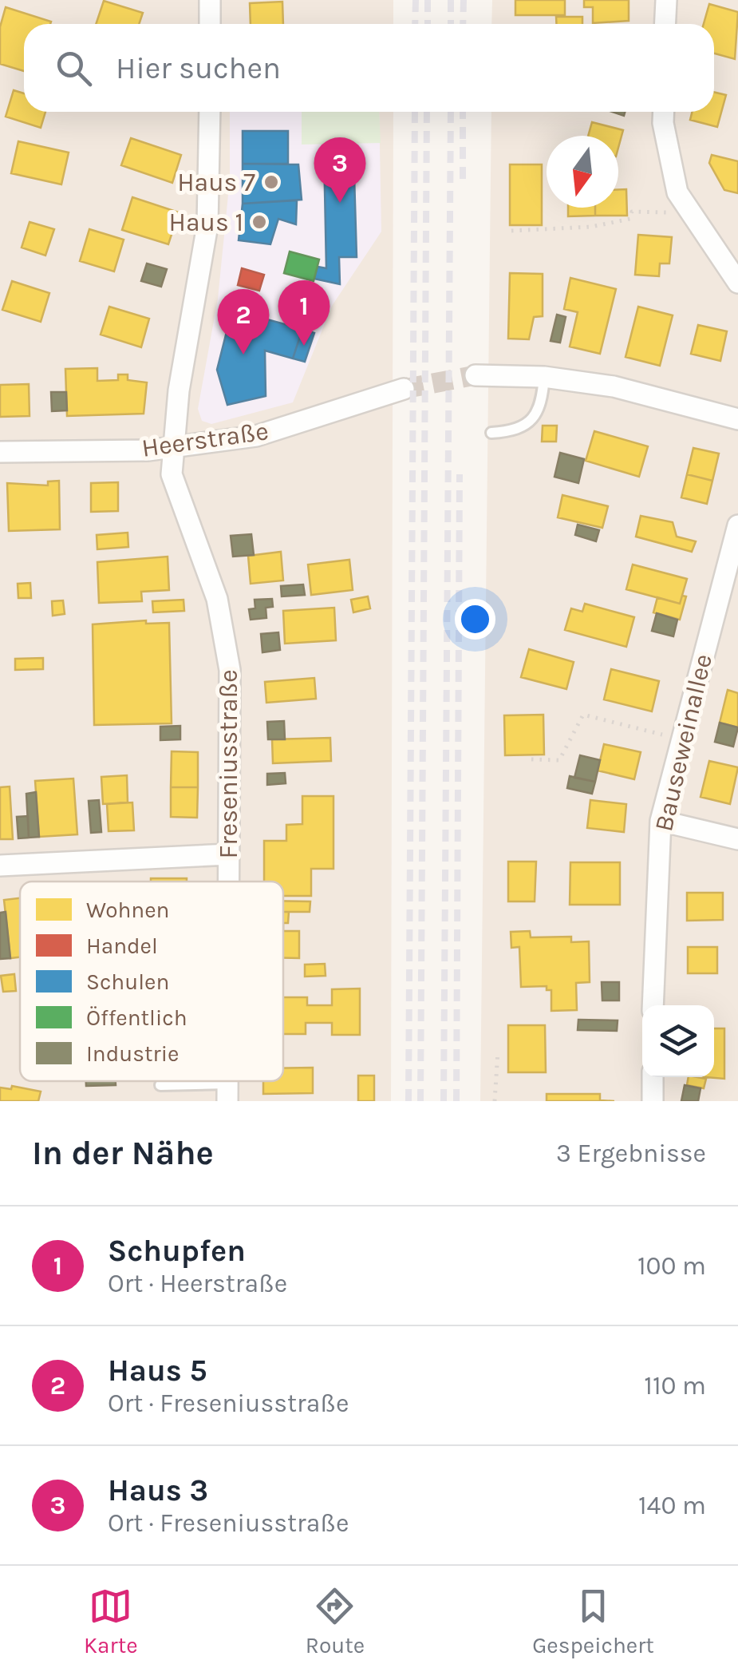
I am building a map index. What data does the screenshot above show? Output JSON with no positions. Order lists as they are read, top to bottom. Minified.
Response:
{"streets":{"street":["Heerstraße","Bauseweinallee","Freseniusstraße"]},"crossings":[["Heerstraße","Freseniusstraße"]],"places":["Haus 7","Haus 1"],"legend":["Wohnen","Handel","Schulen","Öffentlich","Industrie"],"north":"bottom","page":{"search":"Hier suchen","pins":["3","1","2"],"heading":["In der Nähe","3 Ergebnisse"],"list":[{"mark":"1","name":"Schupfen","note":"Ort · Heerstraße","value":"100 m"},{"mark":"2","name":"Haus 5","note":"Ort · Freseniusstraße","value":"110 m"},{"mark":"3","name":"Haus 3","note":"Ort · Freseniusstraße","value":"140 m"}],"nav":["Karte","Route","Gespeichert"]}}
